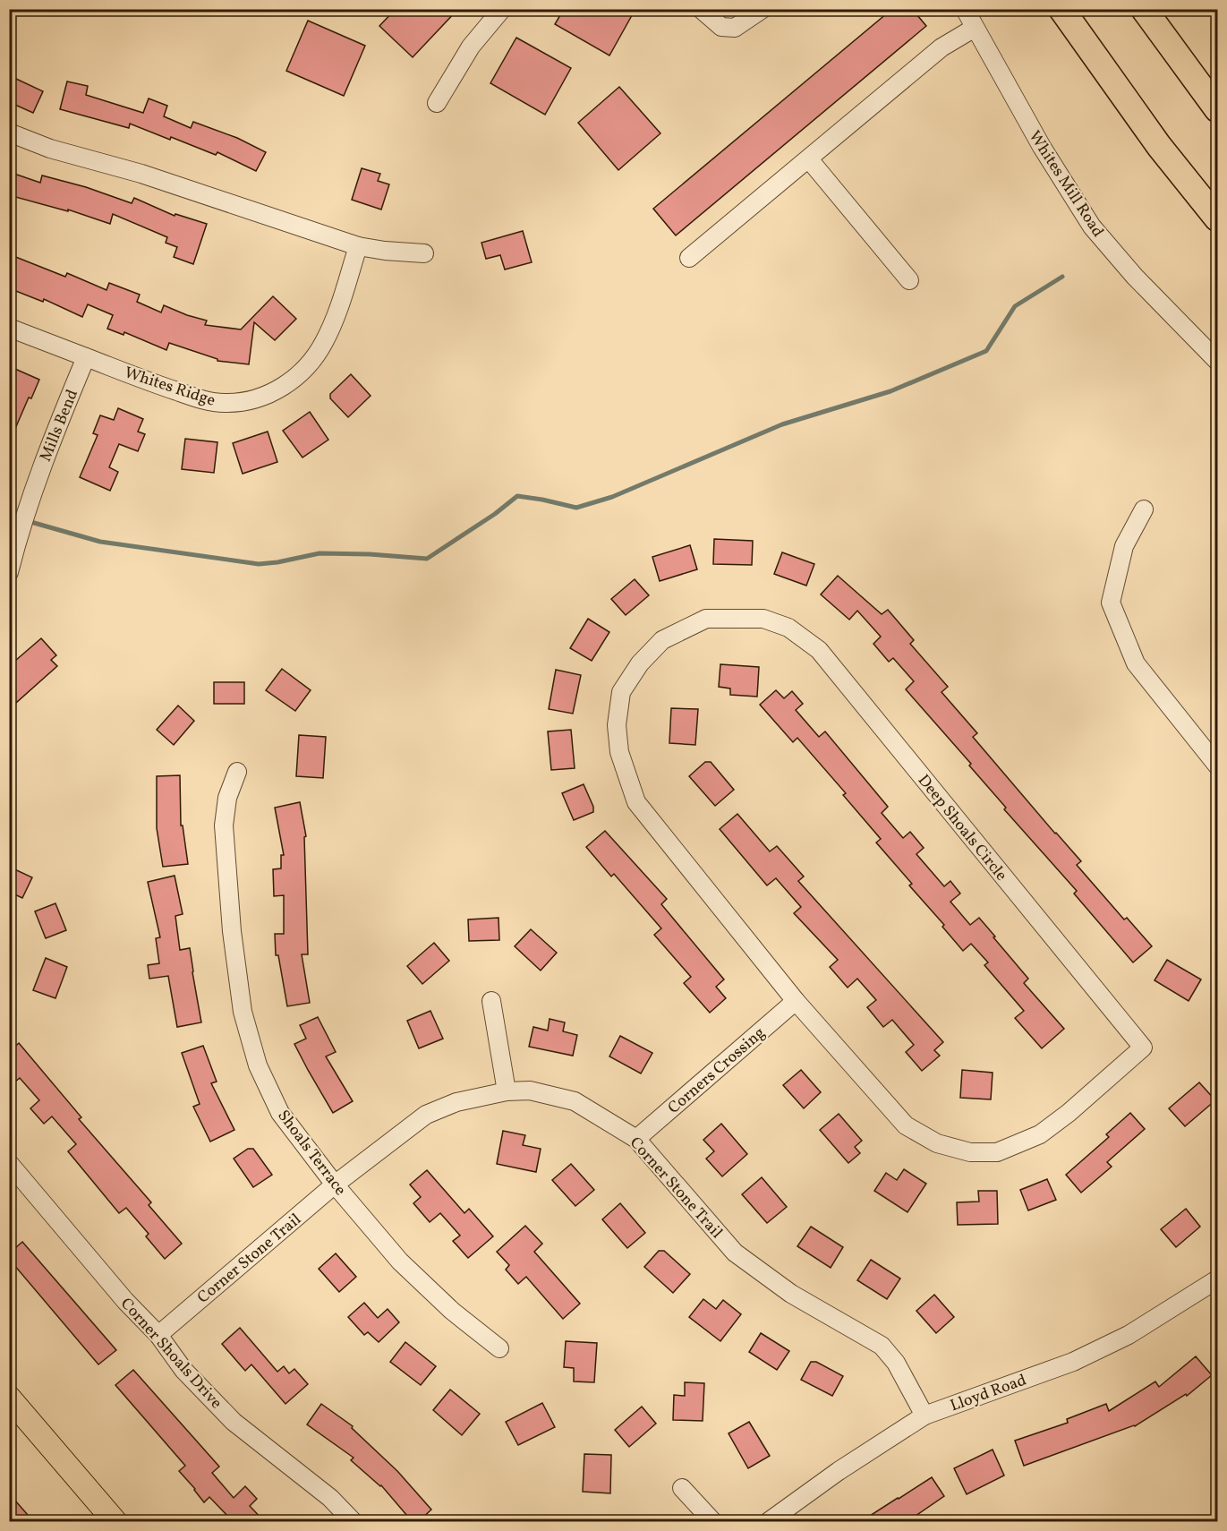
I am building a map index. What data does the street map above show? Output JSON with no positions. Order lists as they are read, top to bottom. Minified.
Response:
{"streets":{"street":["Whites Mill Road","Whites Ridge","Mills Bend","Deep Shoals Circle","Corners Crossing","Shoals Terrace","Corner Stone Trail","Corner Shoals Drive","Lloyd Road"]},"crossings":[["Whites Ridge","Mills Bend"],["Deep Shoals Circle","Corners Crossing"],["Corners Crossing","Corner Stone Trail"],["Shoals Terrace","Corner Stone Trail"],["Corner Stone Trail","Corner Shoals Drive"],["Corner Stone Trail","Lloyd Road"]]}
